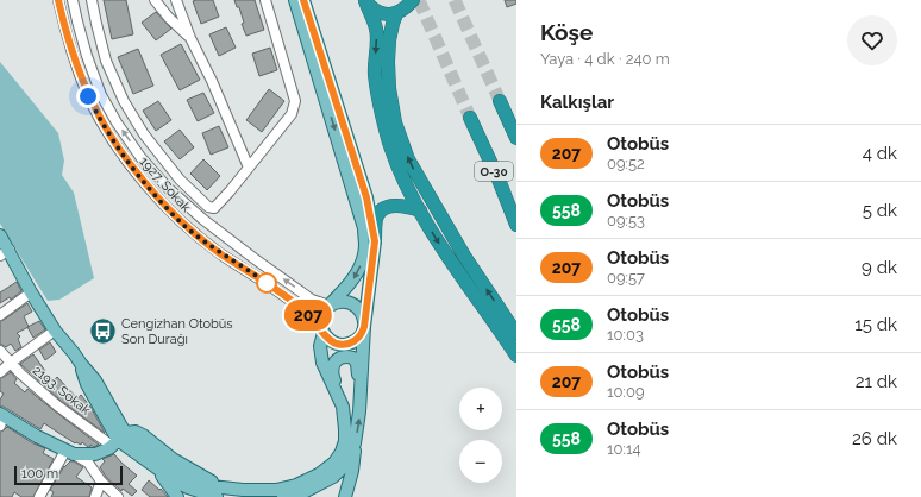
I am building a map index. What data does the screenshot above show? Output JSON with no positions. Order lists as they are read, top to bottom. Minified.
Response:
{"streets":{"highway":["O-30"],"street":["1927. Sokak","2193. Sokak"]},"places":{"bus stop":["Cengizhan Otobüs Son Durağı"]},"lines":["bus line 207"],"scale_bar":"100 m","page":{"on_map":"207","heading":[["Köşe","Yaya · 4 dk · 240 m"],"Kalkışlar"],"list":[{"mark":"207","name":"Otobüs","note":"09:52","value":"4 dk"},{"mark":"558","name":"Otobüs","note":"09:53","value":"5 dk"},{"mark":"207","name":"Otobüs","note":"09:57","value":"9 dk"},{"mark":"558","name":"Otobüs","note":"10:03","value":"15 dk"},{"mark":"207","name":"Otobüs","note":"10:09","value":"21 dk"},{"mark":"558","name":"Otobüs","note":"10:14","value":"26 dk"}],"map_buttons":["+","−"],"scale":"100 m"}}
